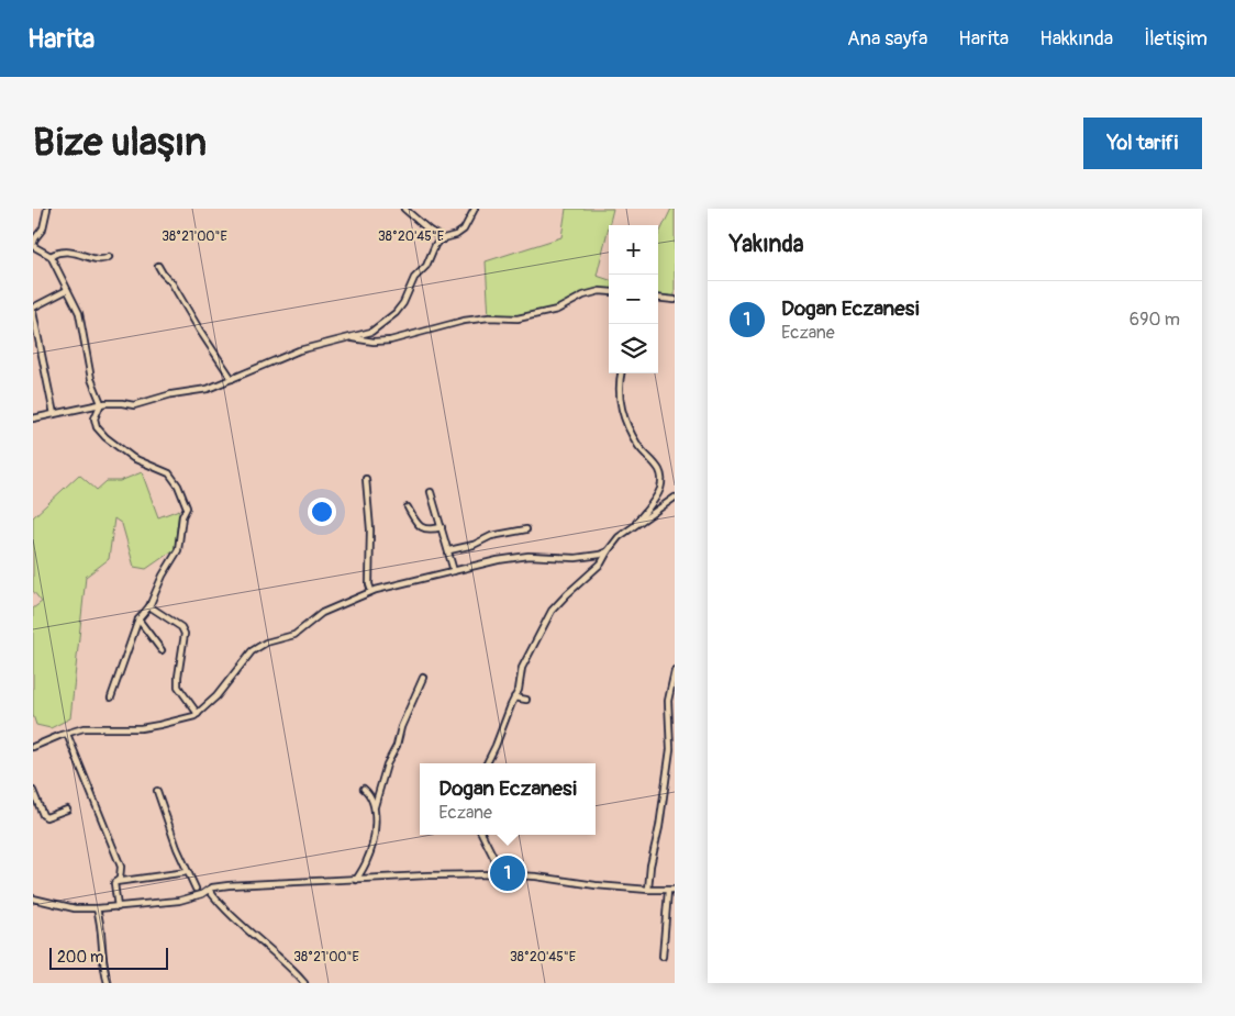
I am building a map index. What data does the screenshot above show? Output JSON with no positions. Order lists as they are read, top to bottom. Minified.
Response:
{"scale_bar":"200 m","page":{"header":"Harita","nav":["Ana sayfa","Harita","Hakkında","İletişim"],"buttons":"Yol tarifi","title":"Bize ulaşın","heading":"Yakında","map_buttons":["+","−"],"list":[{"mark":"1","name":"Dogan Eczanesi","note":"Eczane","value":"690 m"}],"popup":["Dogan Eczanesi","Eczane"],"pins":"1","scale":"200 m"},"coordinates":["38°21'00\"E","38°20'45\"E"]}
